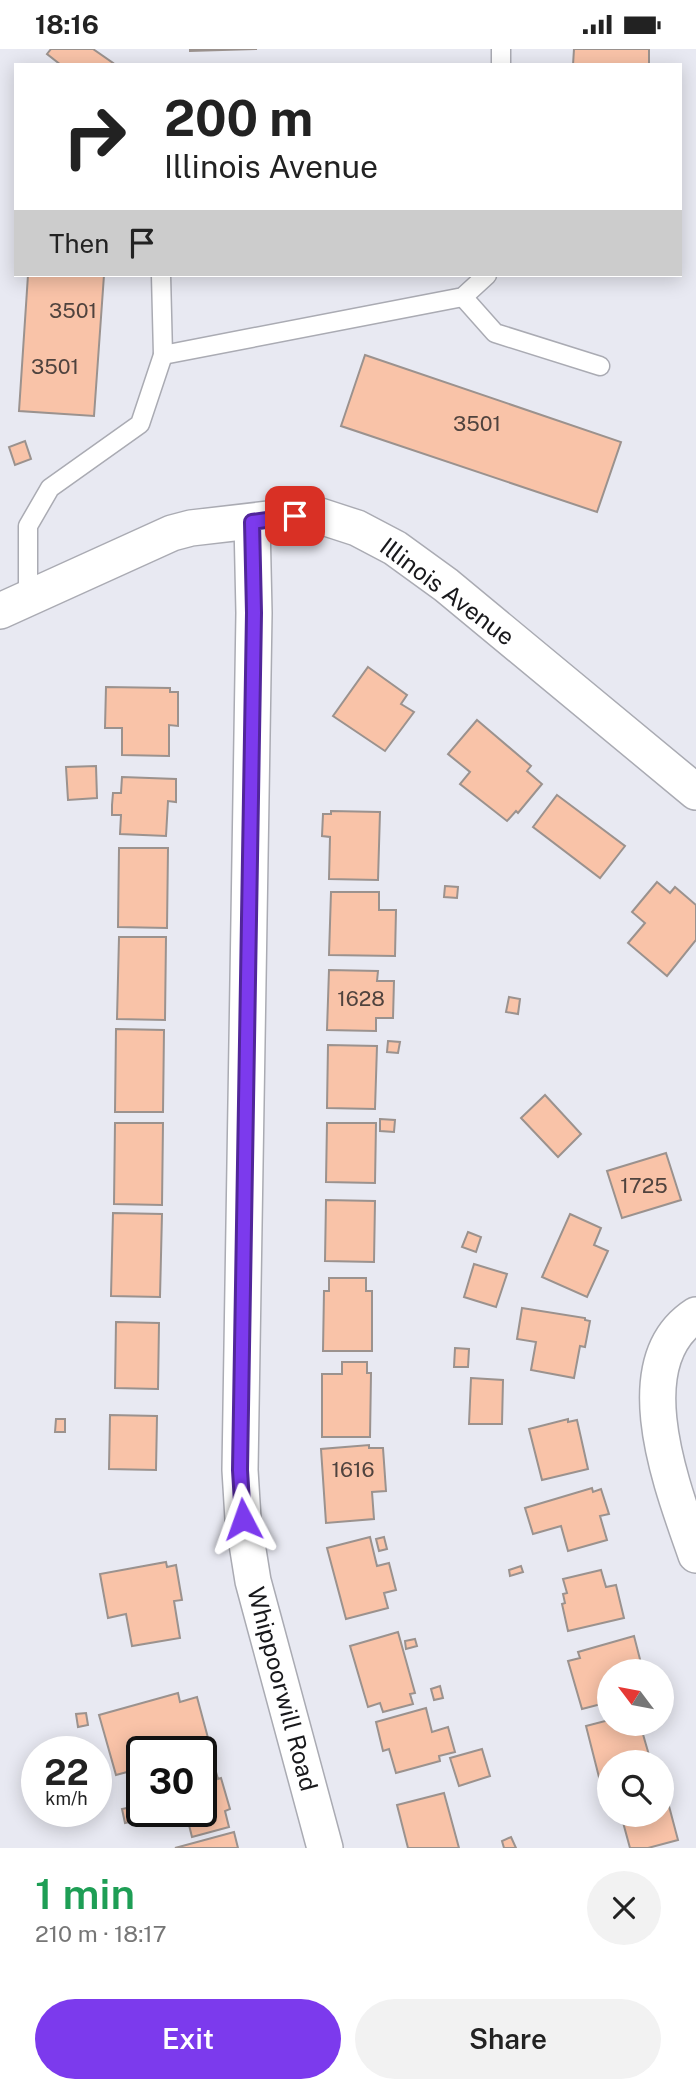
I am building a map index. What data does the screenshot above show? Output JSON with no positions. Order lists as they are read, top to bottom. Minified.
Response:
{"streets":{"street":["Illinois Avenue","Whippoorwill Road"]},"crossings":[["Illinois Avenue","Whippoorwill Road"]],"house_numbers":["3501","3501","3501","1628","1725","1616"],"north":"top left","page":{"status":"18:16","turn":["200 m","Illinois Avenue"],"then":"Then","speed":"22 km/h","limit":"30","heading":["1 min","210 m · 18:17"],"buttons":["Exit","Share"]}}
